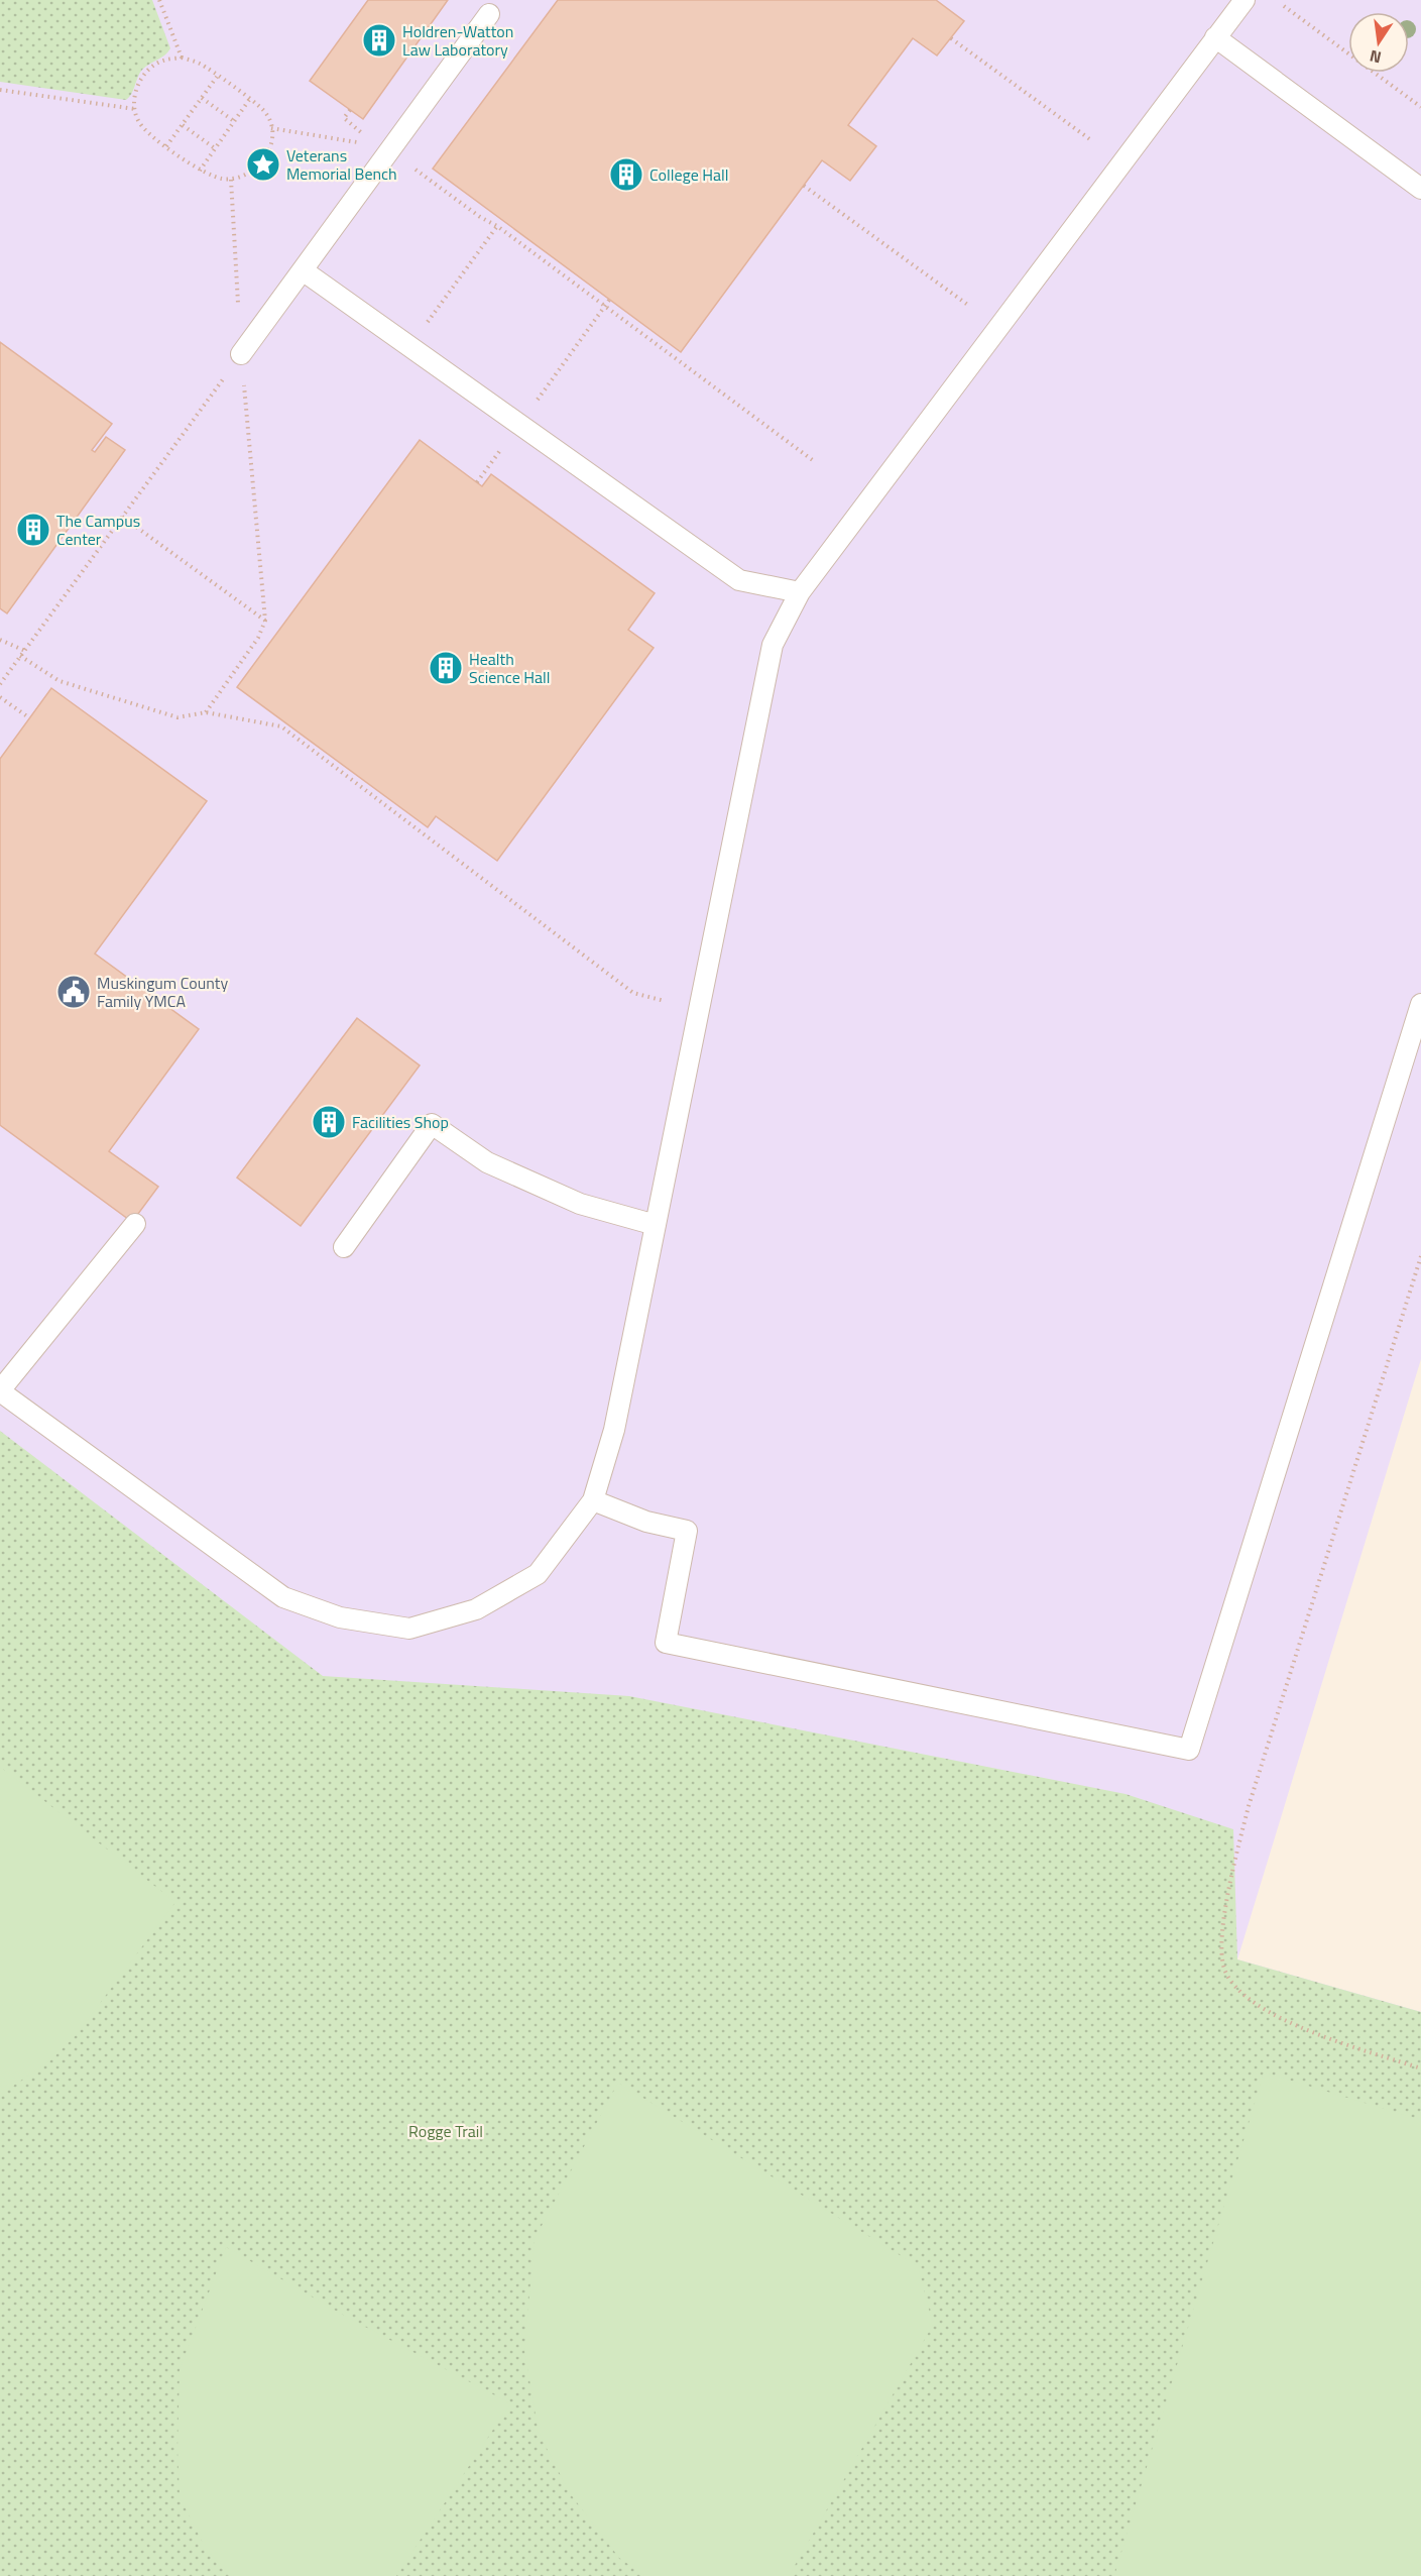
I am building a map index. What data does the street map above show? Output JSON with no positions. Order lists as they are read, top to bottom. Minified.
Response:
{"parks":["Rogge Trail"],"places":{"building":["Holdren-Watton Law Laboratory","College Hall","The Campus Center","Health Science Hall","Facilities Shop"],"place":["Veterans Memorial Bench"],"public building":["Muskingum County Family YMCA"]},"north":"bottom"}
